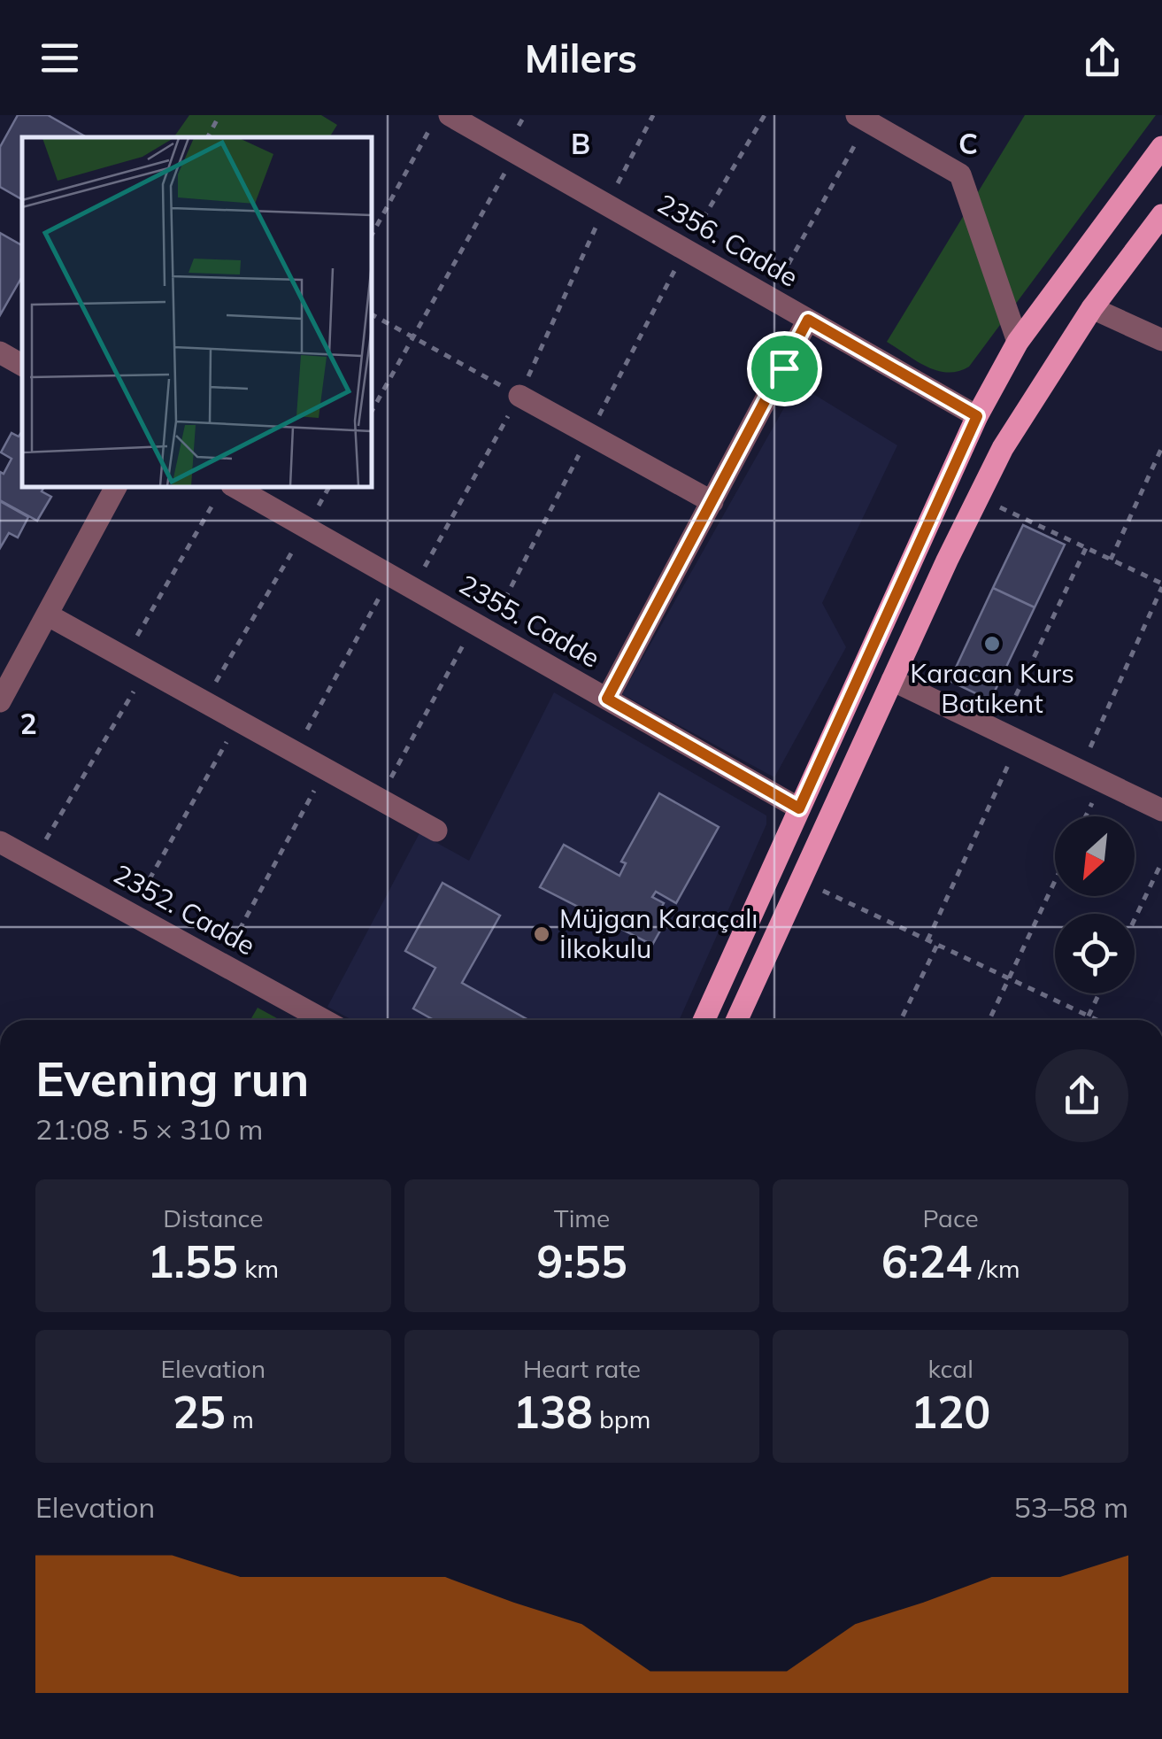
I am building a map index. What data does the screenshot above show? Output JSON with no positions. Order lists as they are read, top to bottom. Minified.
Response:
{"streets":{"street":["2356. Cadde","2355. Cadde","2352. Cadde"]},"places":["Karacan Kurs Batıkent","Müjgan Karaçalı İlkokulu"],"north":"bottom left","page":{"header":"Milers","heading":["Evening run","21:08 · 5 × 310 m"],"stats":[["Distance","1.55 km"],["Time","9:55"],["Pace","6:24 /km"],["Elevation","25 m"],["Heart rate","138 bpm"],["kcal","120"]],"chart":["Elevation","53–58 m"]},"grid":{"columns":["B","C"],"rows":["2"]}}
